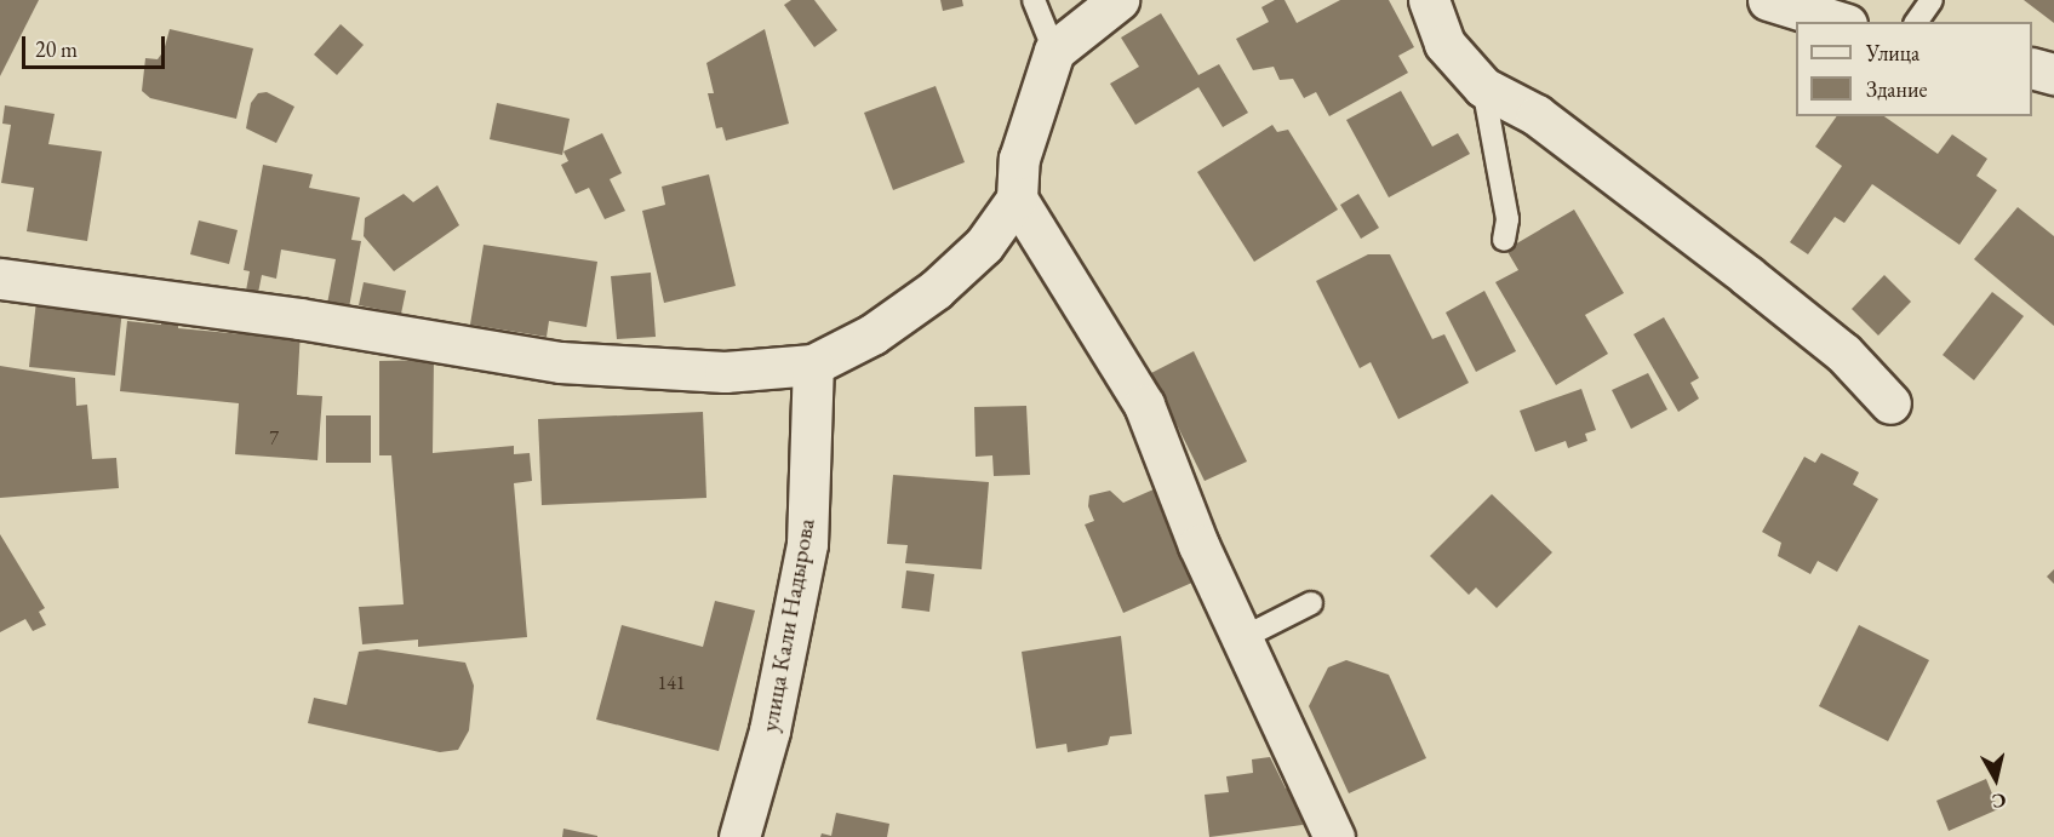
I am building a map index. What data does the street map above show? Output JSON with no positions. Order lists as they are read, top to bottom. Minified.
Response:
{"streets":{"street":["улица Кали Надырова"]},"house_numbers":["7","141"],"legend":["Улица","Здание"],"scale_bar":"20 m","north":"bottom"}
